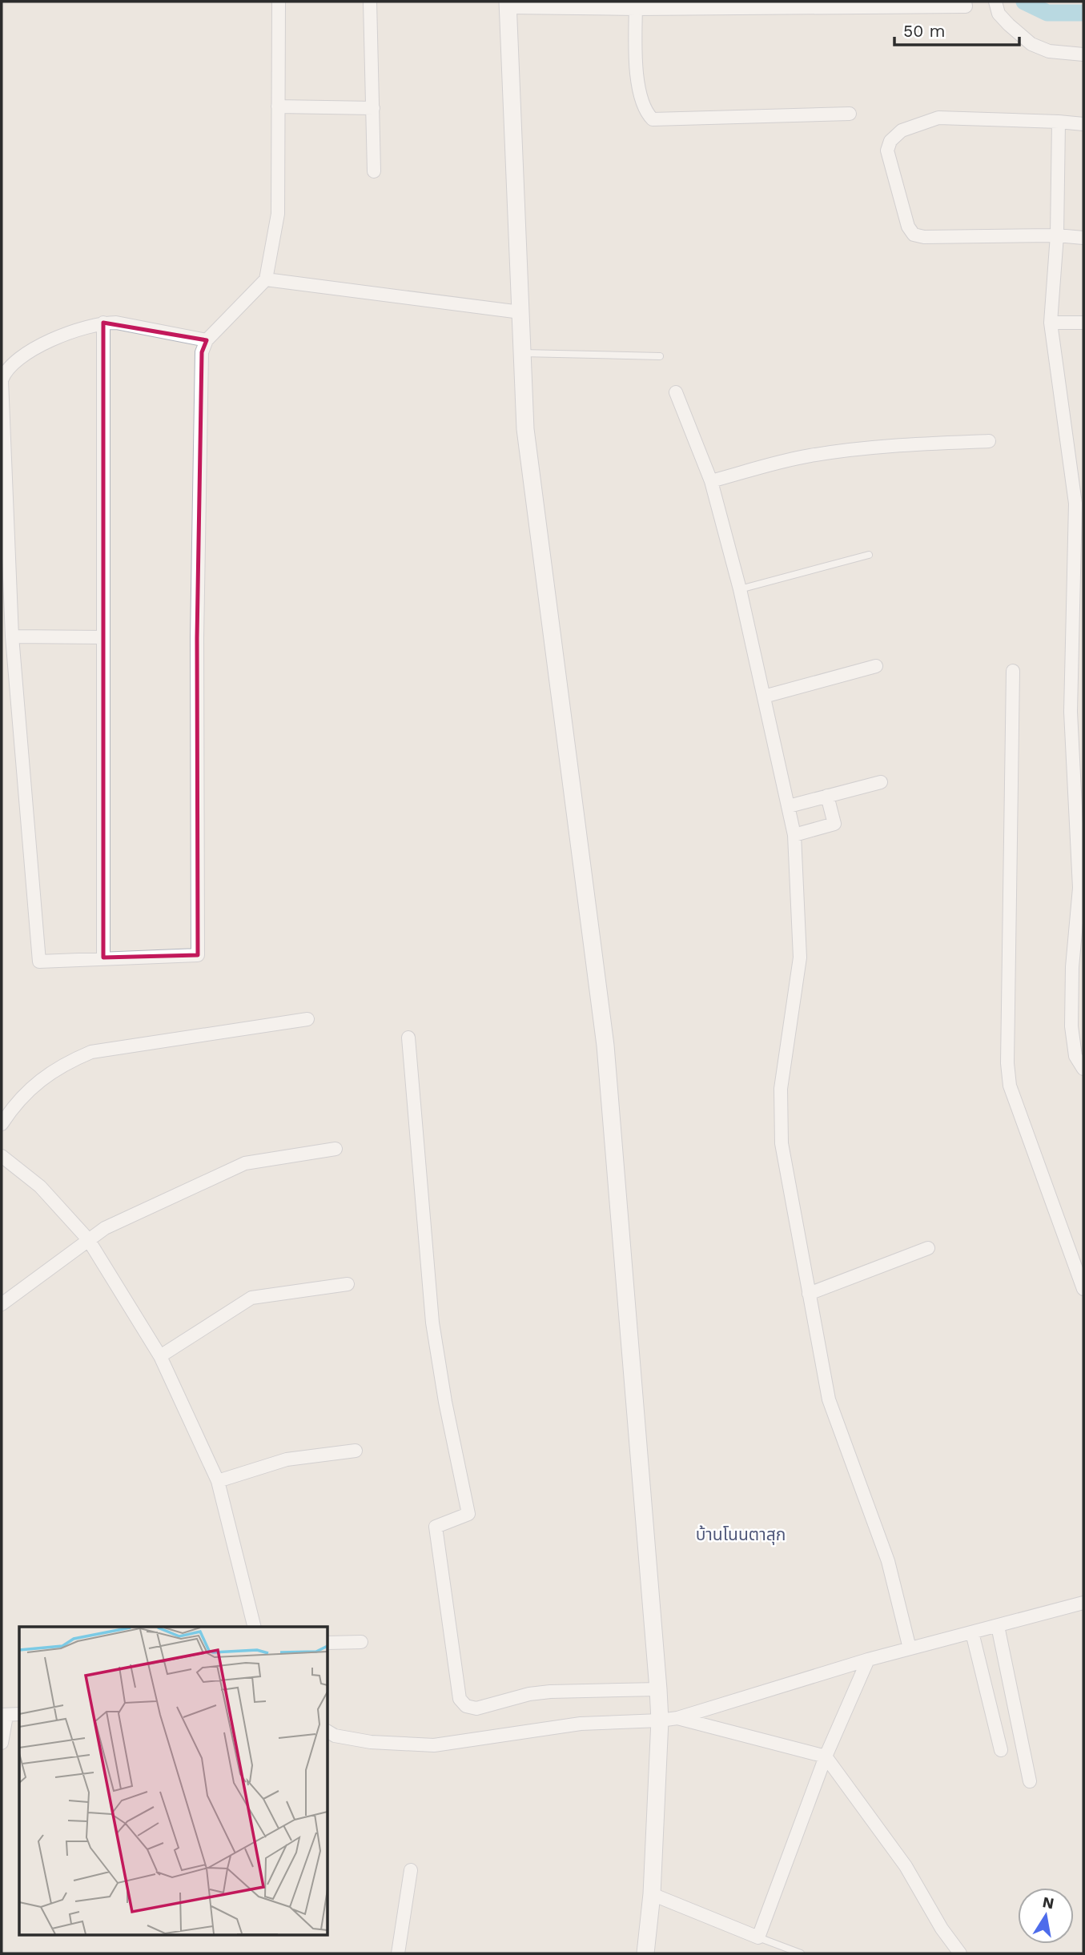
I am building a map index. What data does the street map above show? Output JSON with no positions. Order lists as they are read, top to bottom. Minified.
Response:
{"districts":["บ้านโนนตาสุก"],"scale_bar":"50 m","north":"top"}
